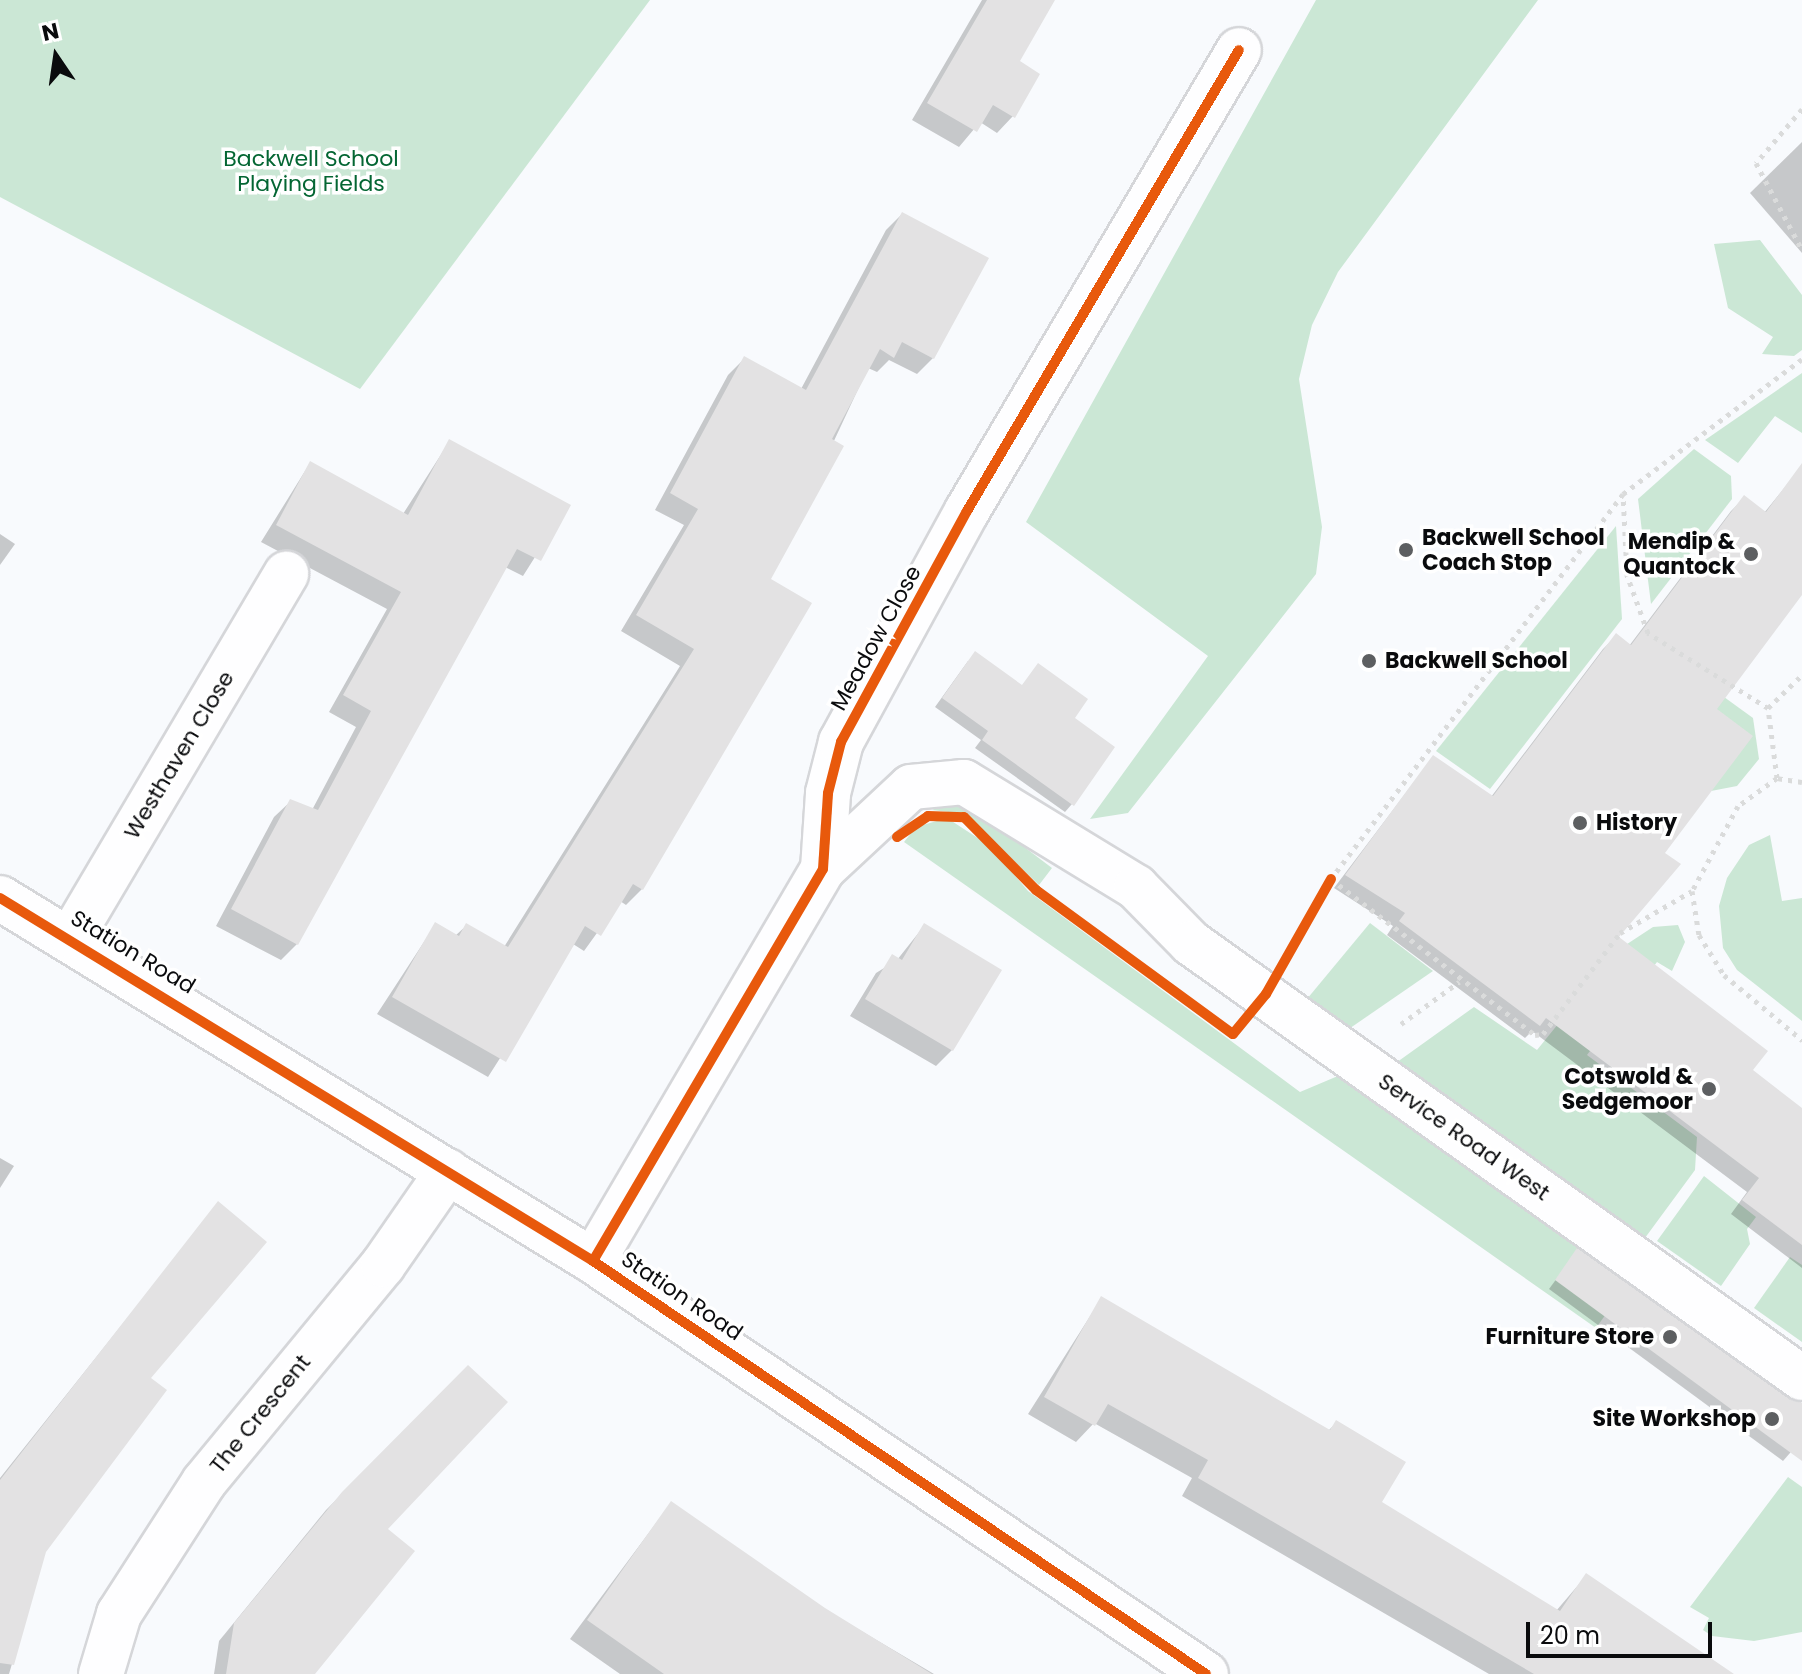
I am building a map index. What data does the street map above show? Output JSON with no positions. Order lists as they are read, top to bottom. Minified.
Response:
{"streets":{"street":["Meadow Close","Westhaven Close","Station Road","Service Road West","The Crescent"]},"crossings":[["Meadow Close","Station Road"],["Meadow Close","Service Road West"],["Westhaven Close","Station Road"],["Station Road","The Crescent"]],"parks":["Backwell School Playing Fields"],"places":["Backwell School Coach Stop","Mendip & Quantock","Backwell School","History","Cotswold & Sedgemoor","Furniture Store","Site Workshop"],"scale_bar":"20 m","north":"top"}
